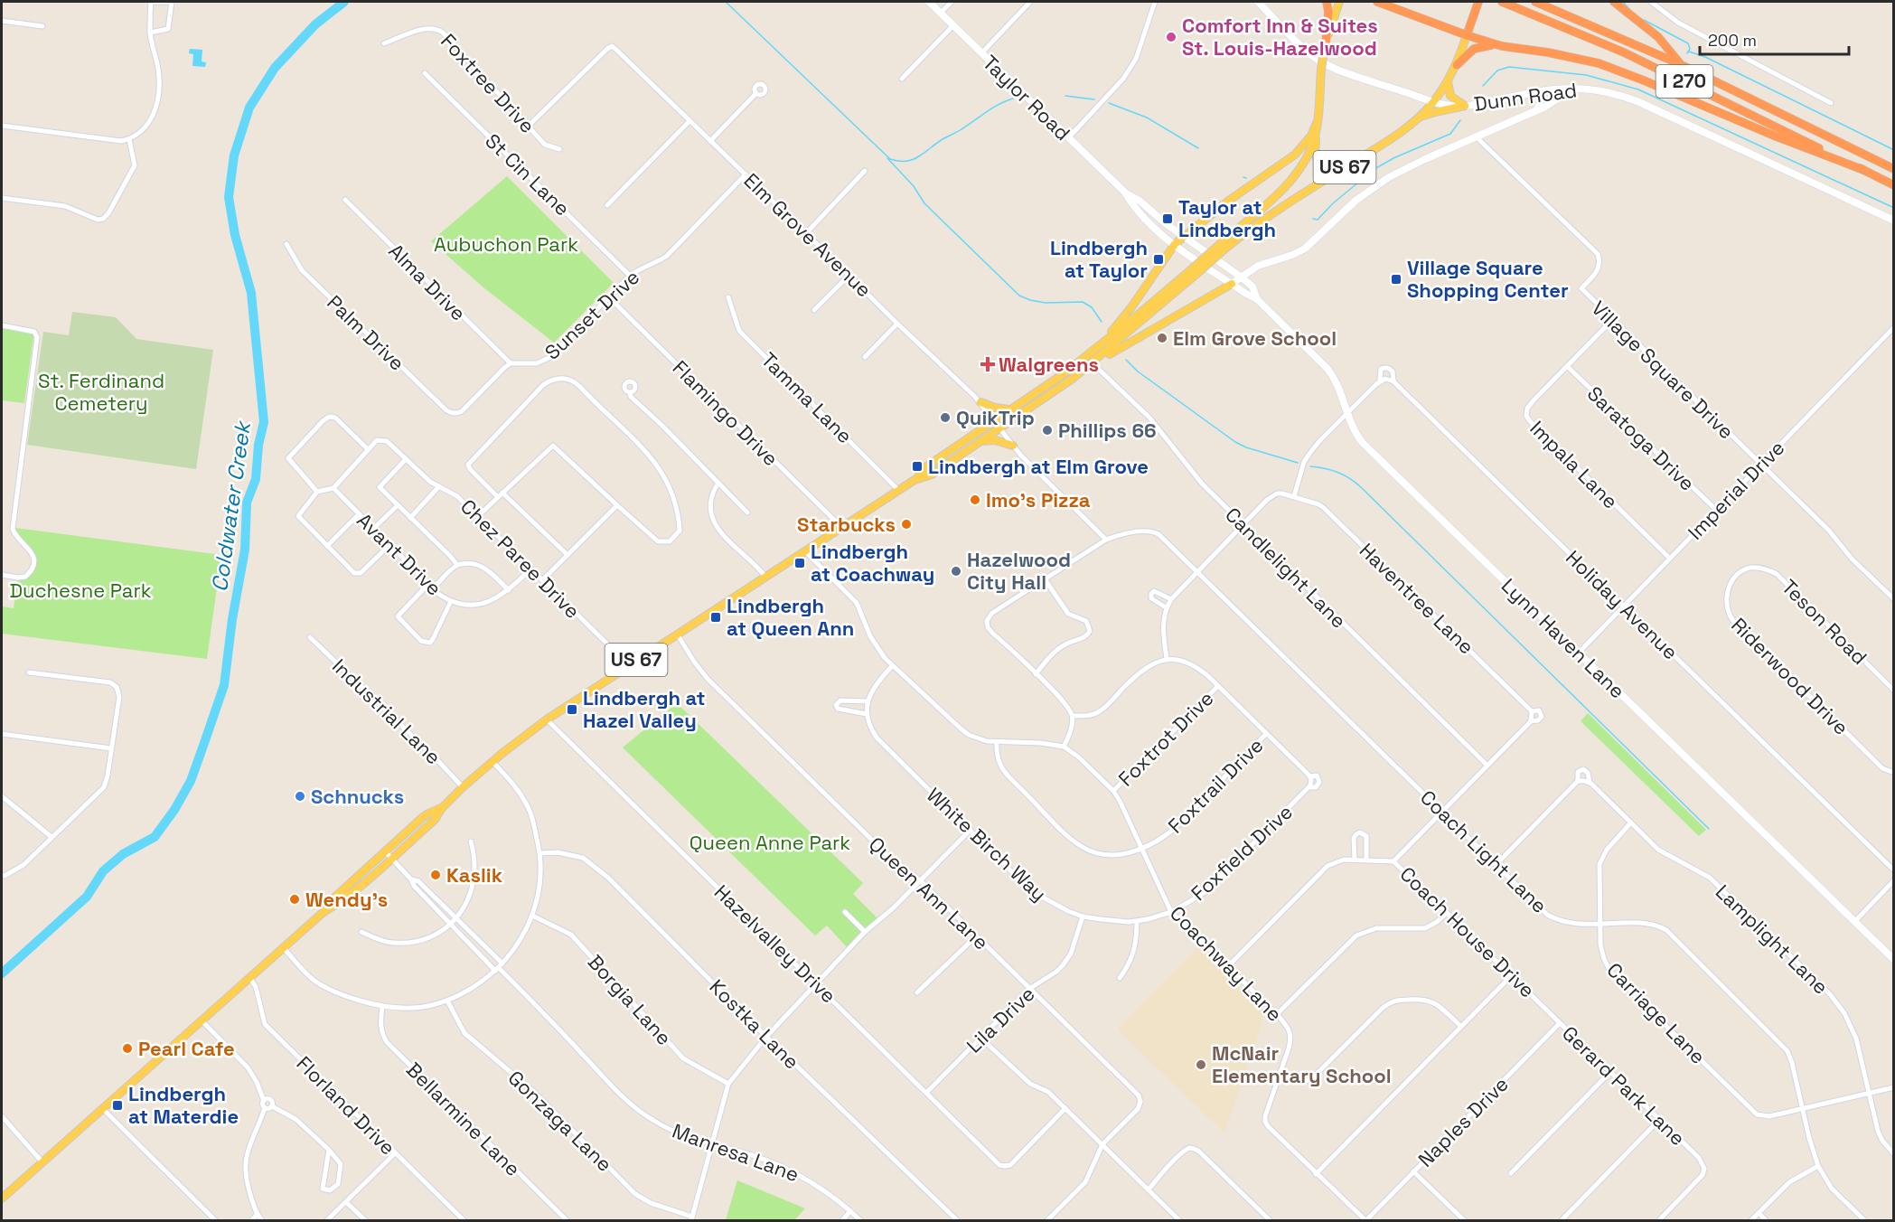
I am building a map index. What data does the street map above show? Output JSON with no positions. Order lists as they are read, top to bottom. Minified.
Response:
{"streets":{"highway":["I 270","US 67"],"street":["Foxtree Drive","Dunn Road","Taylor Road","St Cin Lane","Elm Grove Avenue","Alma Drive","Sunset Drive","Palm Drive","Village Square Drive","Tamma Lane","Flamingo Drive","Saratoga Drive","Impala Lane","Imperial Drive","Avant Drive","Chez Paree Drive","Candlelight Lane","Haventree Lane","Holiday Avenue","Teson Road","Lynn Haven Lane","Riderwood Drive","Industrial Lane","Foxtrot Drive","Foxtrail Drive","White Birch Way","Coach Light Lane","Foxfield Drive","Queen Ann Lane","Coach House Drive","Lamplight Lane","Hazelvalley Drive","Coachway Lane","Borgia Lane","Carriage Lane","Lila Drive","Kostka Lane","Gerard Park Lane","Florland Drive","Bellarmine Lane","Gonzaga Lane","Naples Drive","Manresa Lane"]},"crossings":[["Foxtree Drive","Elm Grove Avenue"],["Dunn Road","US 67"],["Taylor Road","Lynn Haven Lane"],["US 67","Elm Grove Avenue"],["US 67","Tamma Lane"],["US 67","Flamingo Drive"],["US 67","Chez Paree Drive"],["US 67","Candlelight Lane"],["US 67","Industrial Lane"],["US 67","Queen Ann Lane"],["US 67","Hazelvalley Drive"],["US 67","Florland Drive"],["US 67","Manresa Lane"],["St Cin Lane","Sunset Drive"],["Elm Grove Avenue","Sunset Drive"],["Elm Grove Avenue","Coach Light Lane"],["Alma Drive","Sunset Drive"],["Alma Drive","Palm Drive"],["Sunset Drive","Palm Drive"],["Sunset Drive","Flamingo Drive"],["Village Square Drive","Impala Lane"],["Village Square Drive","Imperial Drive"],["Saratoga Drive","Impala Lane"],["Saratoga Drive","Imperial Drive"],["Impala Lane","Imperial Drive"],["Imperial Drive","Holiday Avenue"],["Imperial Drive","Lynn Haven Lane"],["Avant Drive","Chez Paree Drive"],["Teson Road","Riderwood Drive"],["Foxtrot Drive","Coachway Lane"],["Foxtrail Drive","Foxfield Drive"],["Foxtrail Drive","Coachway Lane"],["White Birch Way","Foxfield Drive"],["White Birch Way","Coachway Lane"],["White Birch Way","Lila Drive"],["Coach Light Lane","Carriage Lane"],["Foxfield Drive","Coachway Lane"],["Queen Ann Lane","Lila Drive"],["Coach House Drive","Gerard Park Lane"],["Lamplight Lane","Carriage Lane"],["Hazelvalley Drive","Lila Drive"],["Coachway Lane","Naples Drive"],["Gerard Park Lane","Naples Drive"]],"water":["Coldwater Creek"],"parks":["Aubuchon Park","St. Ferdinand Cemetery","Duchesne Park","Queen Anne Park"],"places":{"other":["Comfort Inn & Suites St. Louis-Hazelwood","Elm Grove School","QuikTrip","Phillips 66","Imo's Pizza","Starbucks","Hazelwood City Hall","Schnucks","Kaslik","Wendy's","Pearl Cafe","McNair Elementary School"],"transit":["Taylor at Lindbergh","Lindbergh at Taylor","Village Square Shopping Center","Lindbergh at Elm Grove","Lindbergh at Coachway","Lindbergh at Queen Ann","Lindbergh at Hazel Valley","Lindbergh at Materdie"],"health":["Walgreens"]},"scale_bar":"200 m"}
